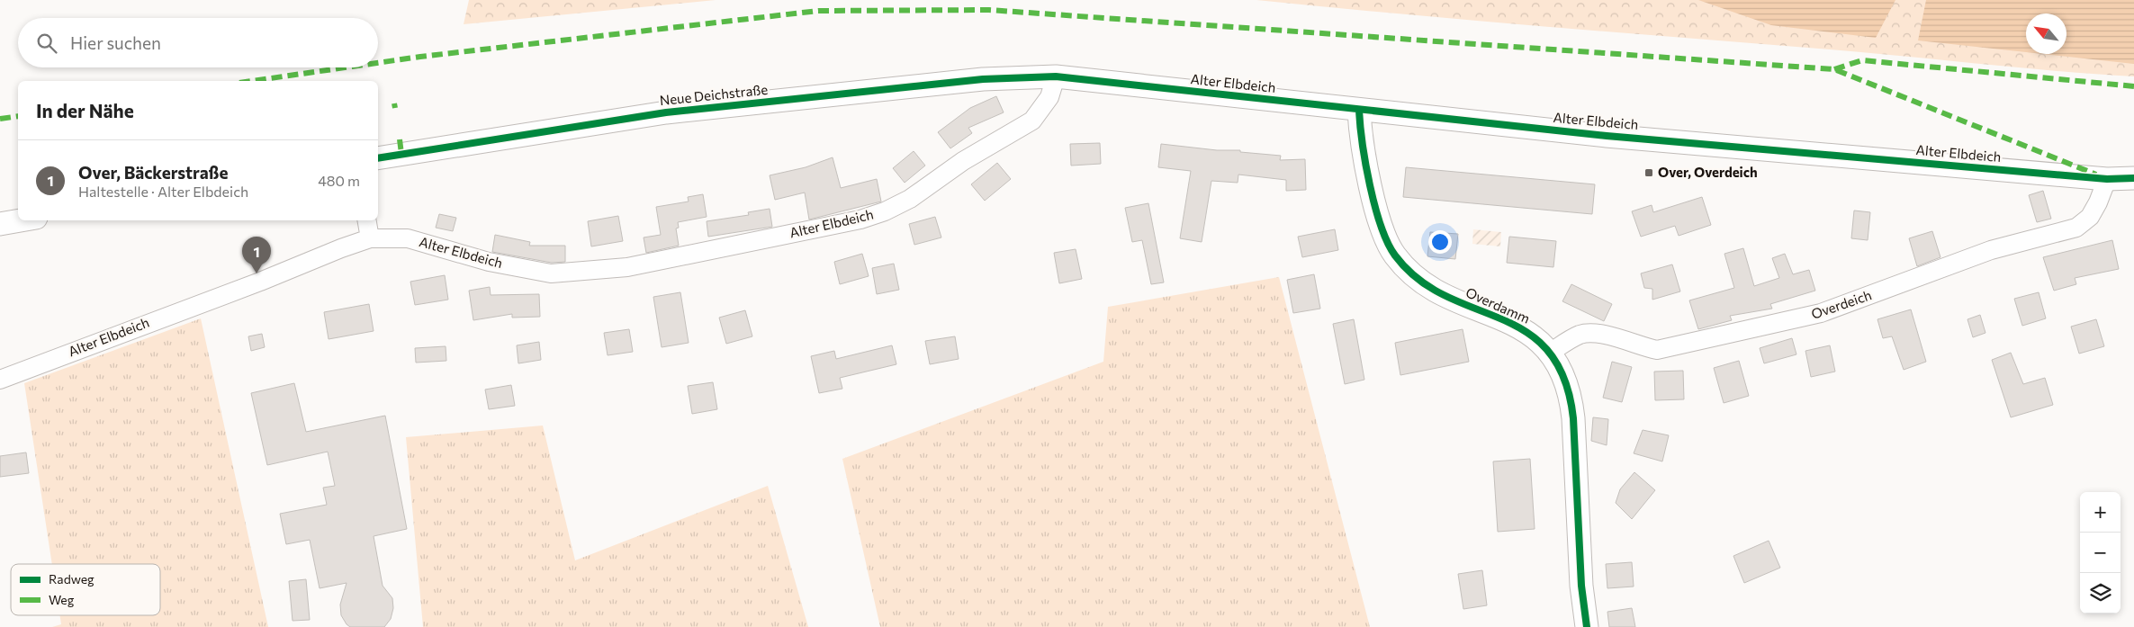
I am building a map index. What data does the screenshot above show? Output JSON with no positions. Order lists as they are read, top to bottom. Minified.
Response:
{"streets":{"street":["Alter Elbdeich","Neue Deichstraße","Overdeich","Overdamm"]},"crossings":[["Alter Elbdeich","Neue Deichstraße"],["Alter Elbdeich","Overdeich"],["Alter Elbdeich","Overdamm"],["Overdeich","Overdamm"]],"places":{"transit":["Over, Overdeich"]},"legend":["Radweg","Weg"],"north":"top left","page":{"search":"Hier suchen","heading":"In der Nähe","list":[{"mark":"1","name":"Over, Bäckerstraße","note":"Haltestelle · Alter Elbdeich","value":"480 m"}],"pins":"1","map_buttons":["+","−"]}}
